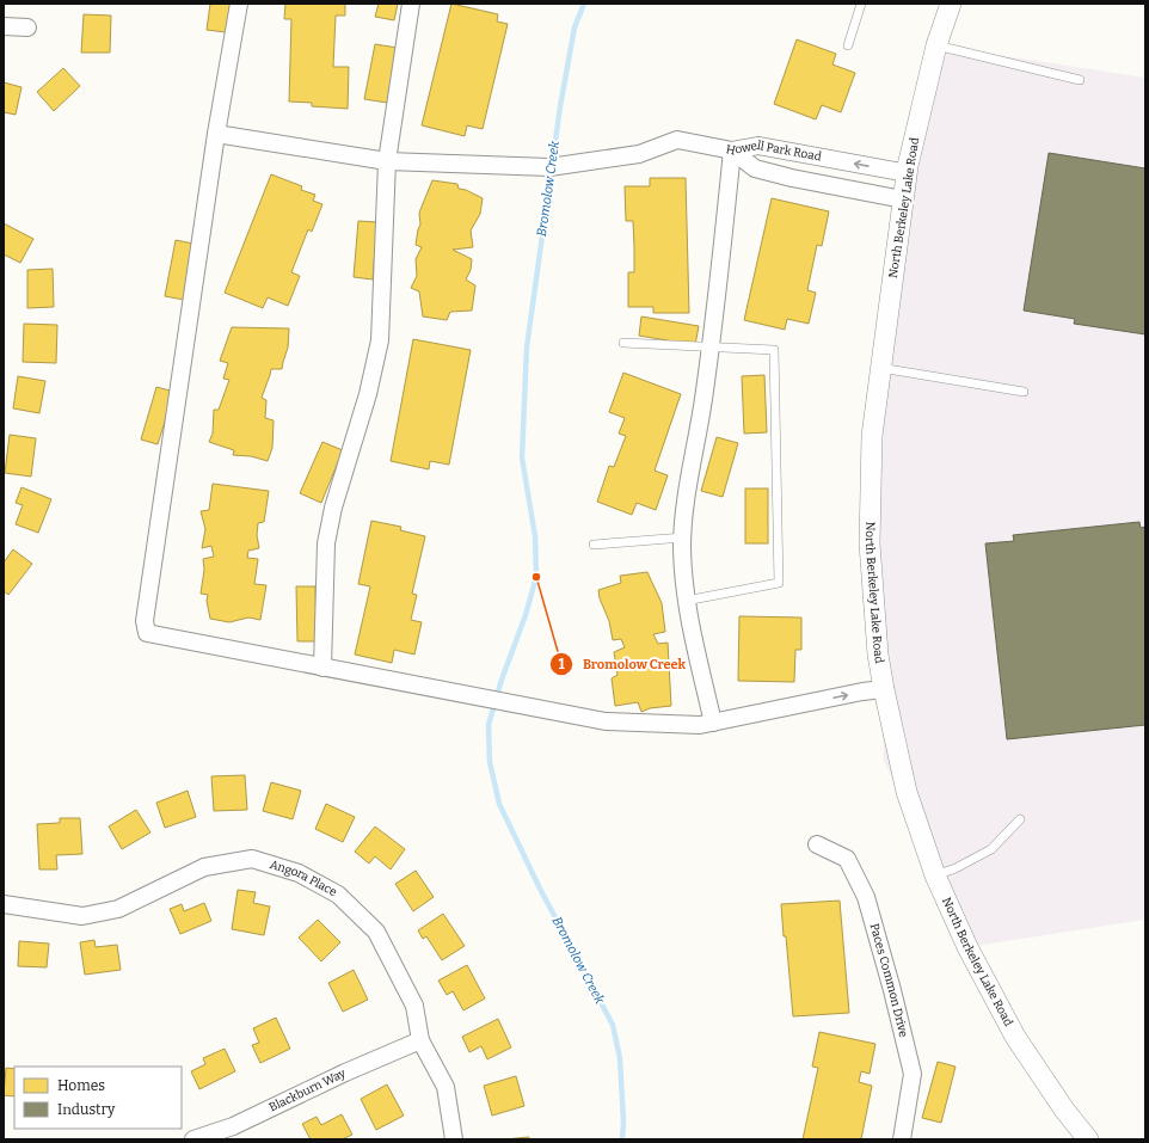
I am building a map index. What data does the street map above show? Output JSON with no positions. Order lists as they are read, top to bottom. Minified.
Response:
{"streets":{"street":["Howell Park Road","North Berkeley Lake Road","Angora Place","Paces Common Drive","Blackburn Way"]},"crossings":[["Howell Park Road","North Berkeley Lake Road"],["Angora Place","Blackburn Way"]],"water":["Bromolow Creek"],"places":["Bromolow Creek"],"legend":["Homes","Industry"]}
